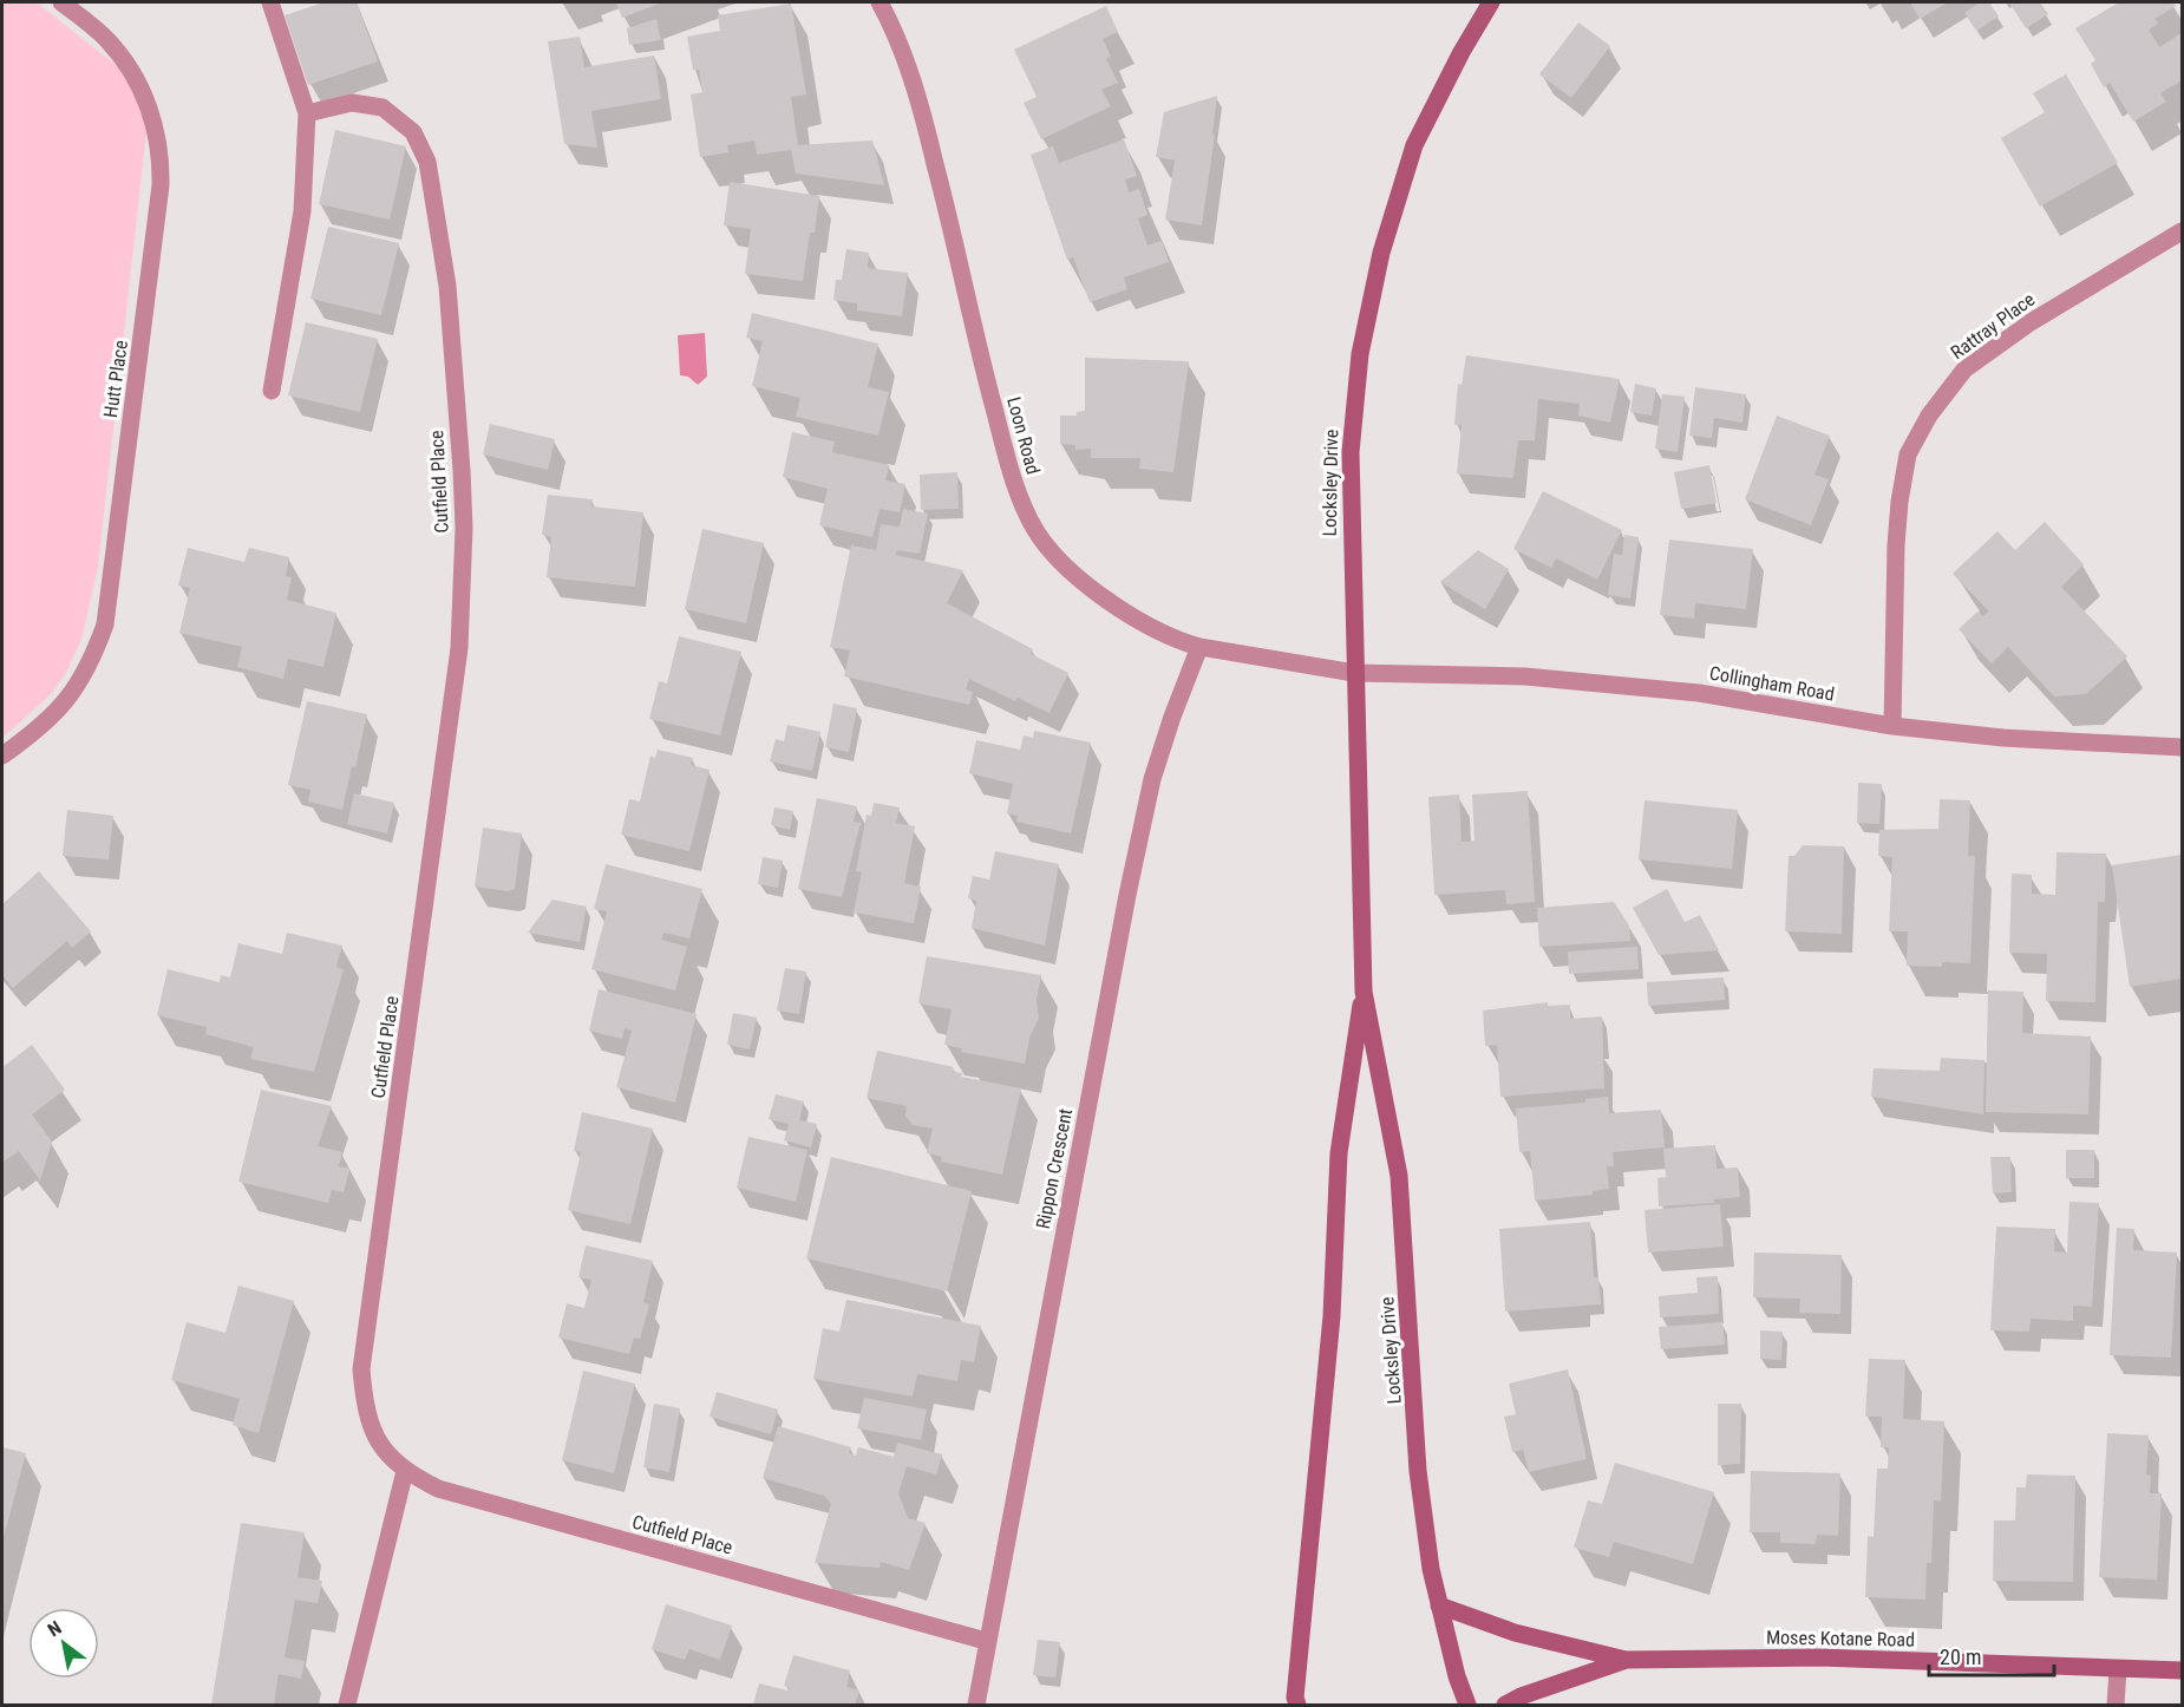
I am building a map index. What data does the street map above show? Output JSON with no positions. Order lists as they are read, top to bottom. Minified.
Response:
{"streets":{"street":["Rattray Place","Hutt Place","Loon Road","Cutfield Place","Locksley Drive","Collingham Road","Rippon Crescent","Moses Kotane Road"]},"crossings":[["Rattray Place","Collingham Road"],["Loon Road","Locksley Drive"],["Loon Road","Collingham Road"],["Loon Road","Rippon Crescent"],["Cutfield Place","Rippon Crescent"],["Locksley Drive","Collingham Road"]],"scale_bar":"20 m","north":"top left"}
